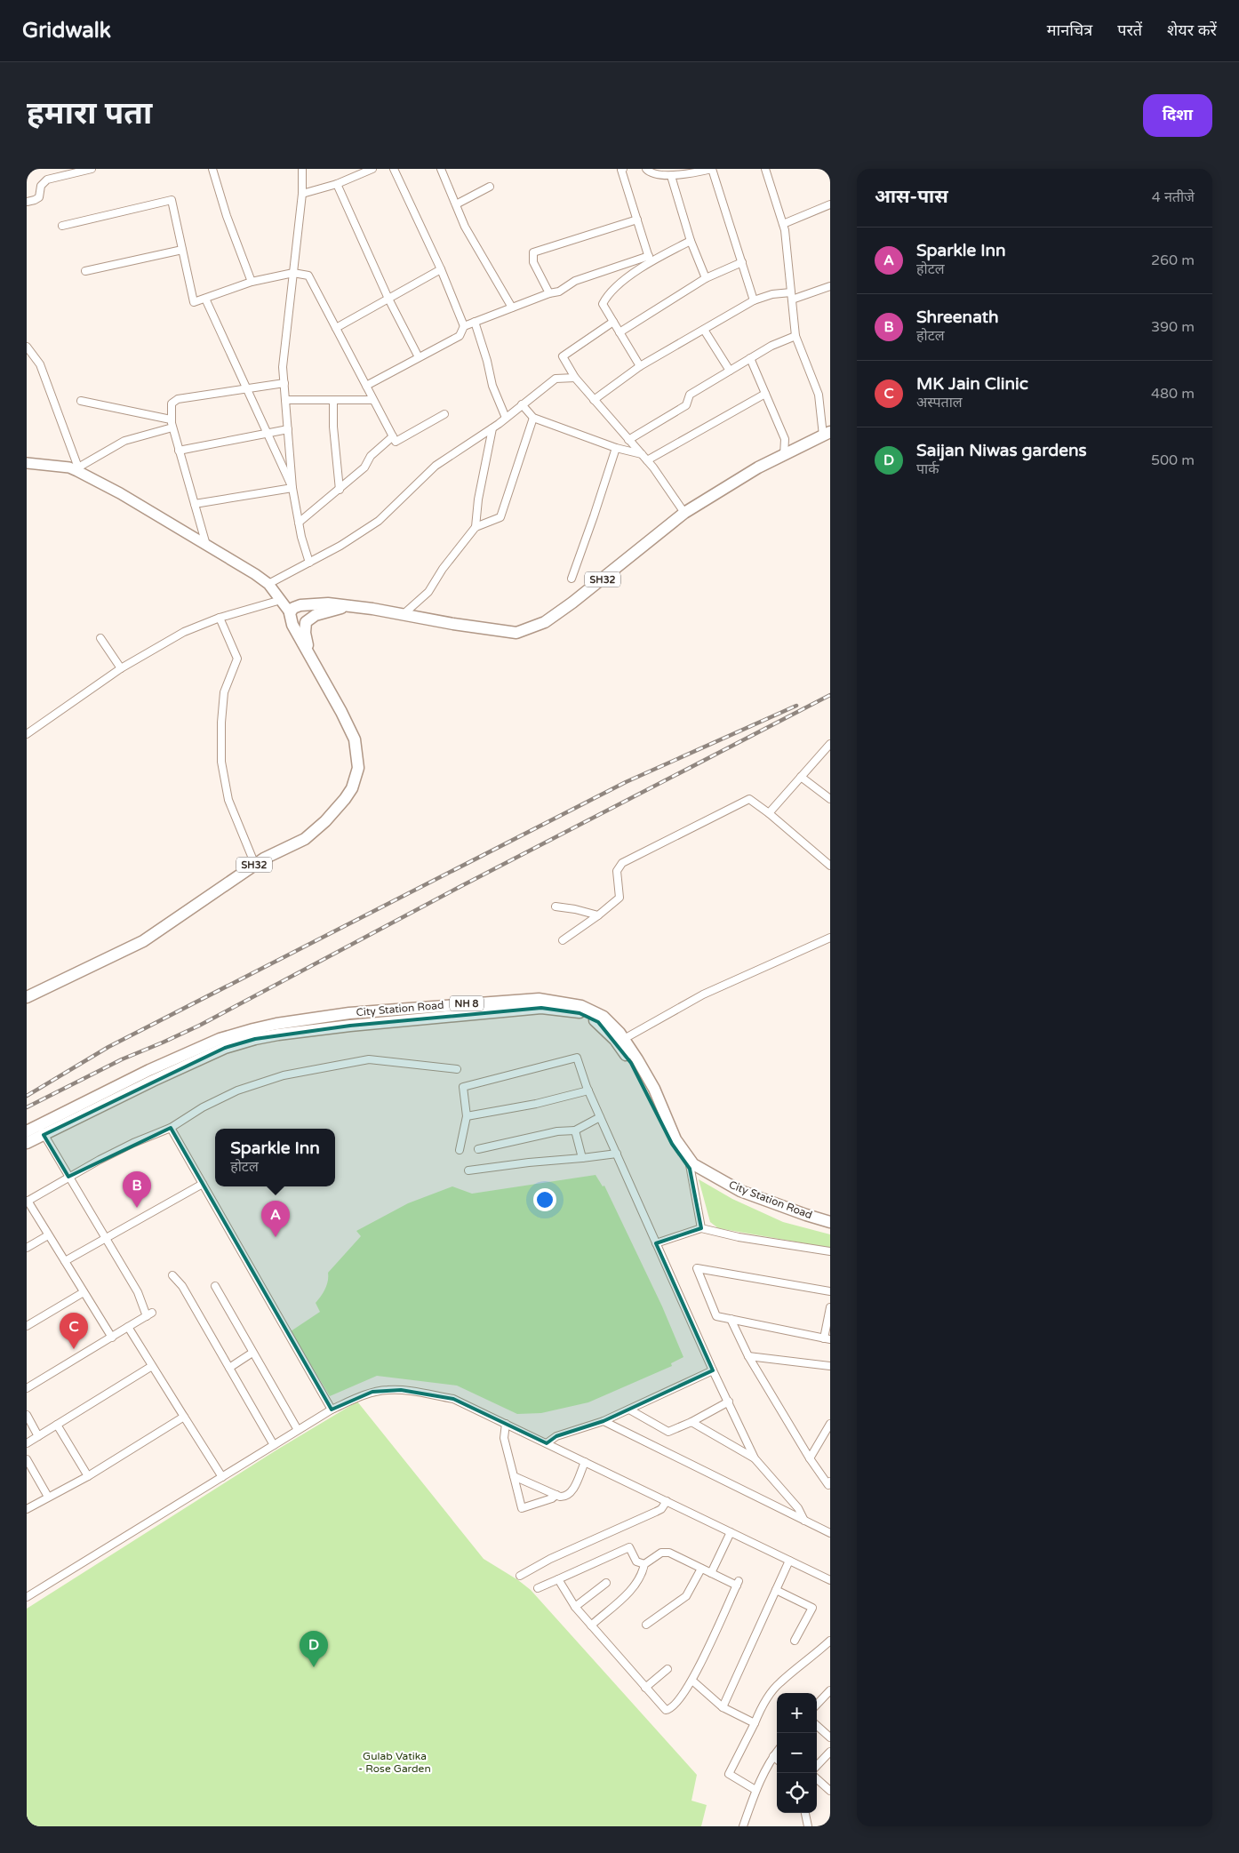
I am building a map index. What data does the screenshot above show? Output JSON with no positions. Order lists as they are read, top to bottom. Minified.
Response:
{"streets":{"main road":["SH32","NH 8","City Station Road"]},"parks":["Gulab Vatika - Rose Garden"],"page":{"header":"Gridwalk","nav":["मानचित्र","परतें","शेयर करें"],"buttons":"दिशा","title":"हमारा पता","heading":["आस-पास","4 नतीजे"],"list":[{"mark":"A","name":"Sparkle Inn","note":"होटल","value":"260 m"},{"mark":"B","name":"Shreenath","note":"होटल","value":"390 m"},{"mark":"C","name":"MK Jain Clinic","note":"अस्पताल","value":"480 m"},{"mark":"D","name":"Saijan Niwas gardens","note":"पार्क","value":"500 m"}],"popup":["Sparkle Inn","होटल"],"pins":["B","A","C","D"],"map_buttons":["+","−"]}}
